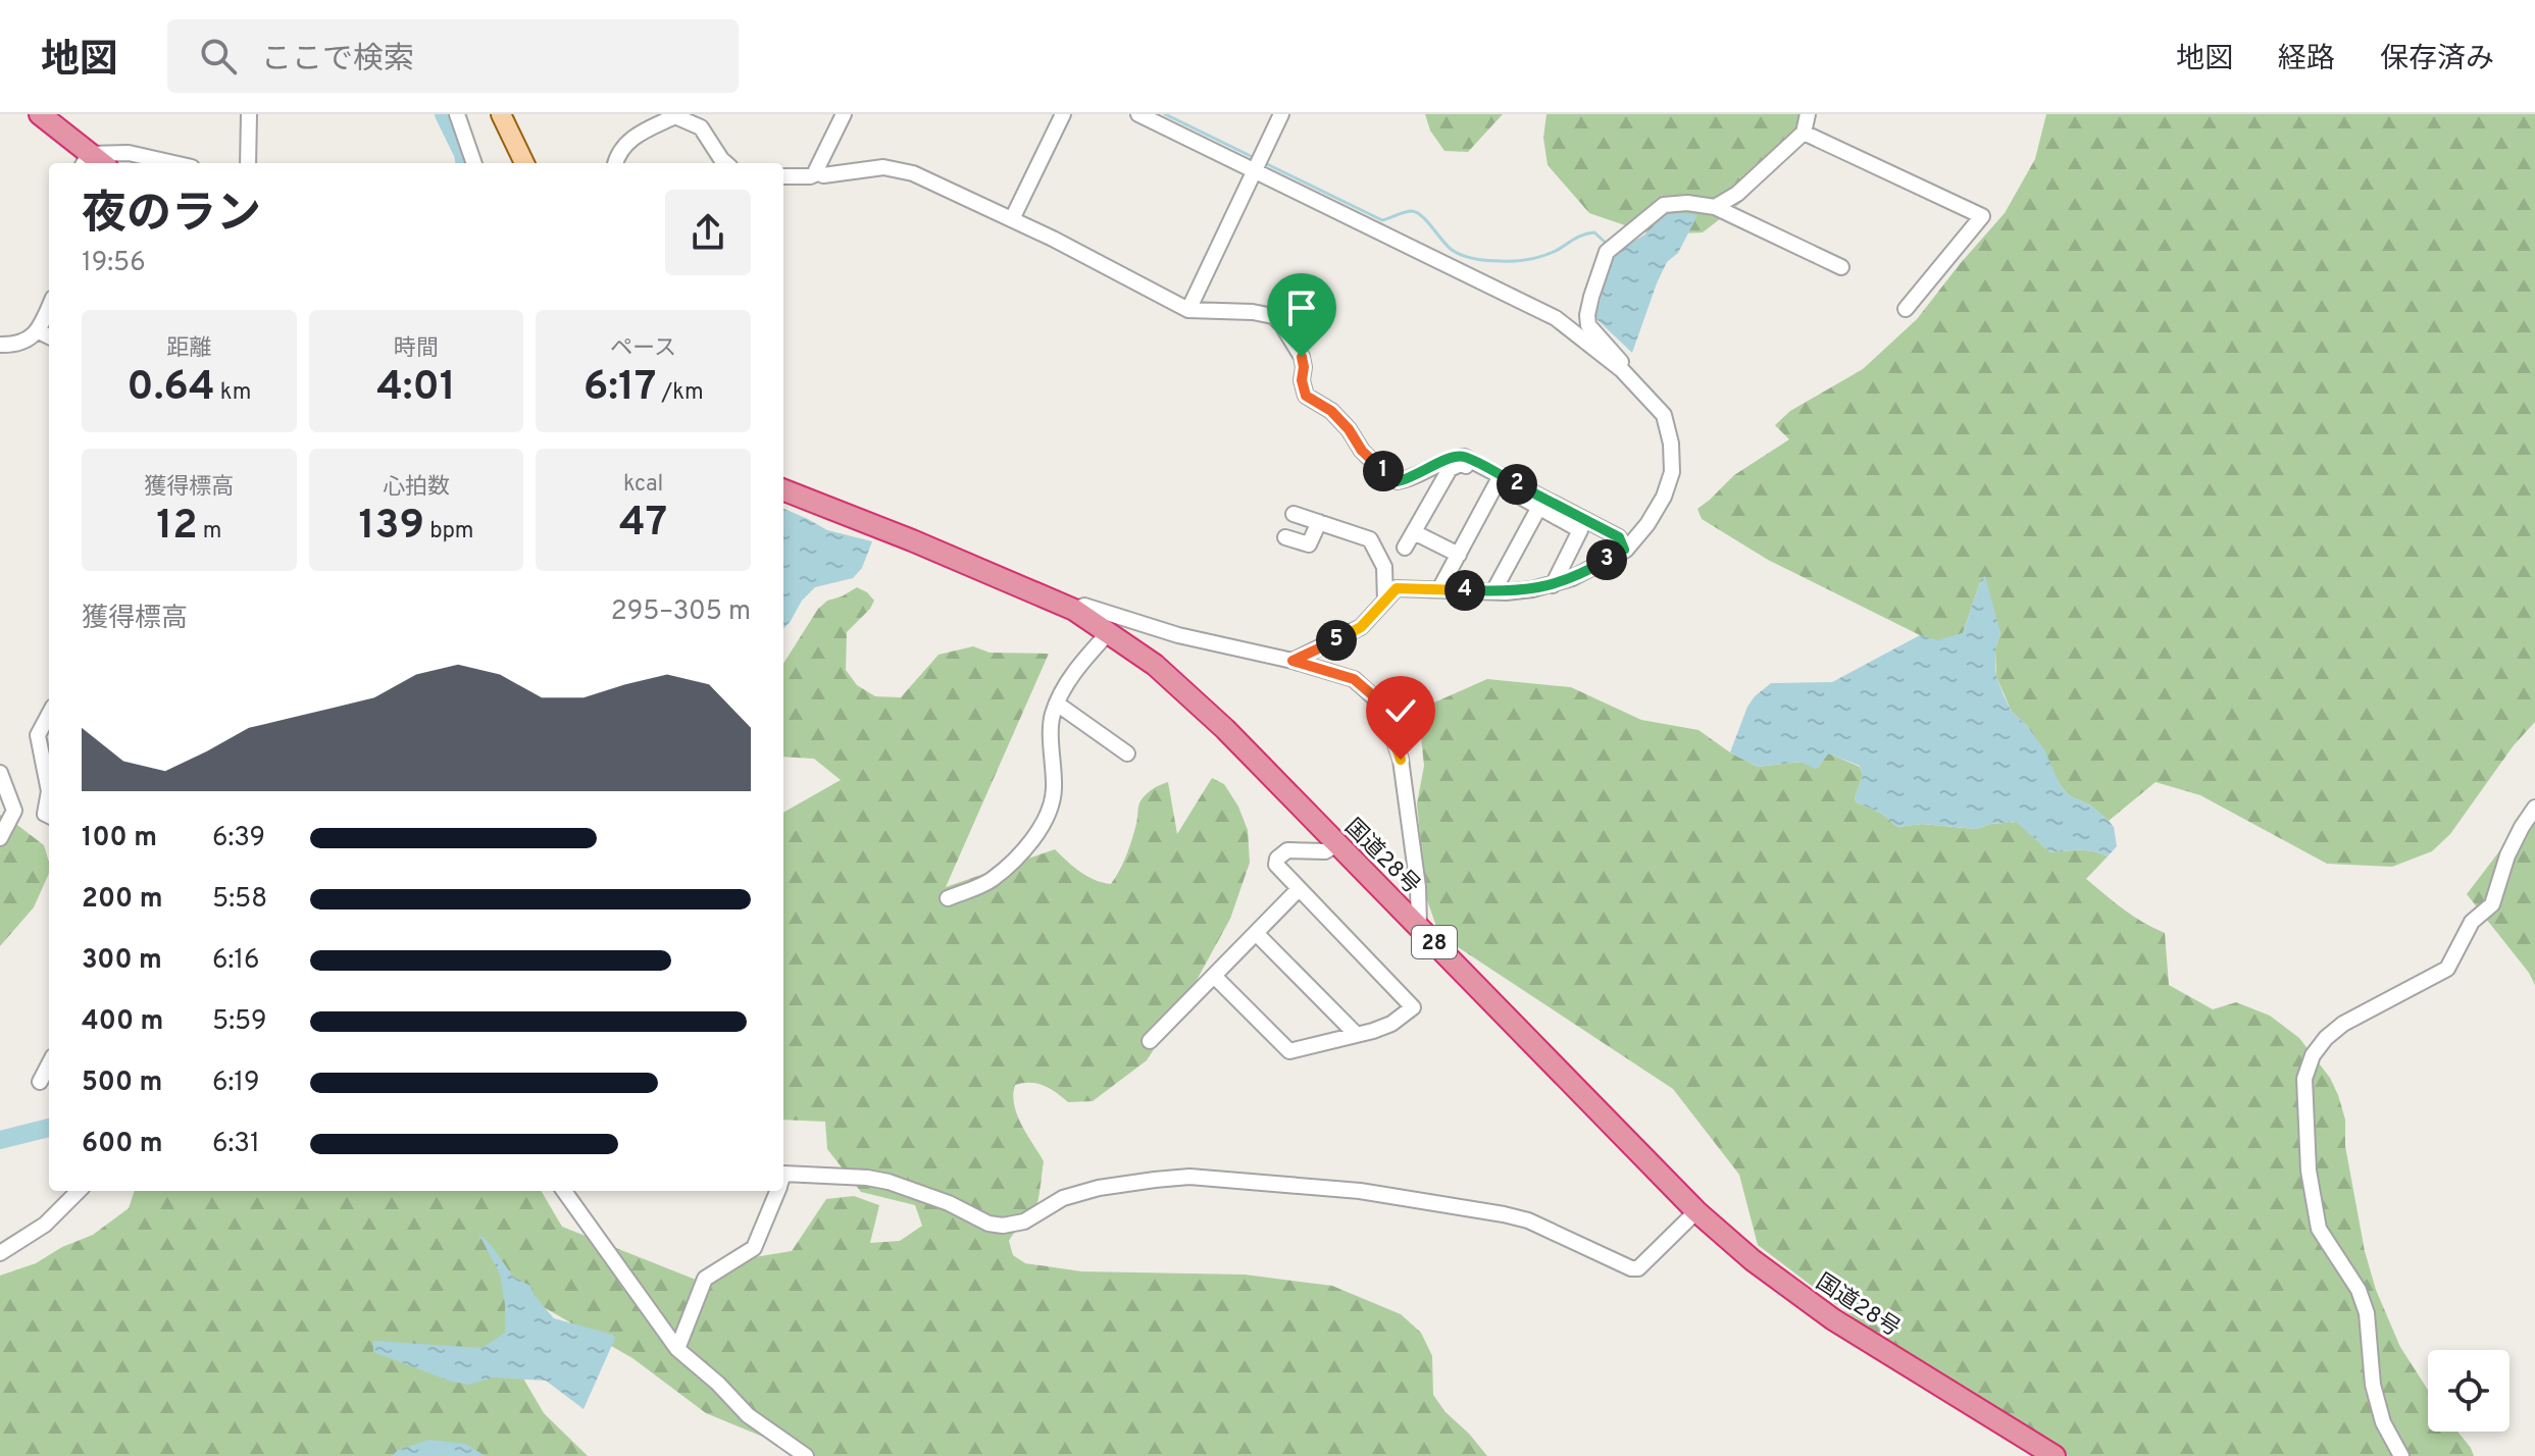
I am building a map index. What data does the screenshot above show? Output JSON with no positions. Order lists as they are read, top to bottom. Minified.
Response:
{"streets":{"highway":["国道28号","28"]},"page":{"header":"地図","search":"ここで検索","nav":["地図","経路","保存済み"],"heading":["夜のラン","19:56"],"stats":[["距離","0.64 km"],["時間","4:01"],["ペース","6:17 /km"],["獲得標高","12 m"],["心拍数","139 bpm"],["kcal","47"]],"pins":["1","2","3","4","5"],"chart":["獲得標高","295–305 m"],"list":[{"name":"100 m","note":"6:39"},{"name":"200 m","note":"5:58"},{"name":"300 m","note":"6:16"},{"name":"400 m","note":"5:59"},{"name":"500 m","note":"6:19"},{"name":"600 m","note":"6:31"}]}}
